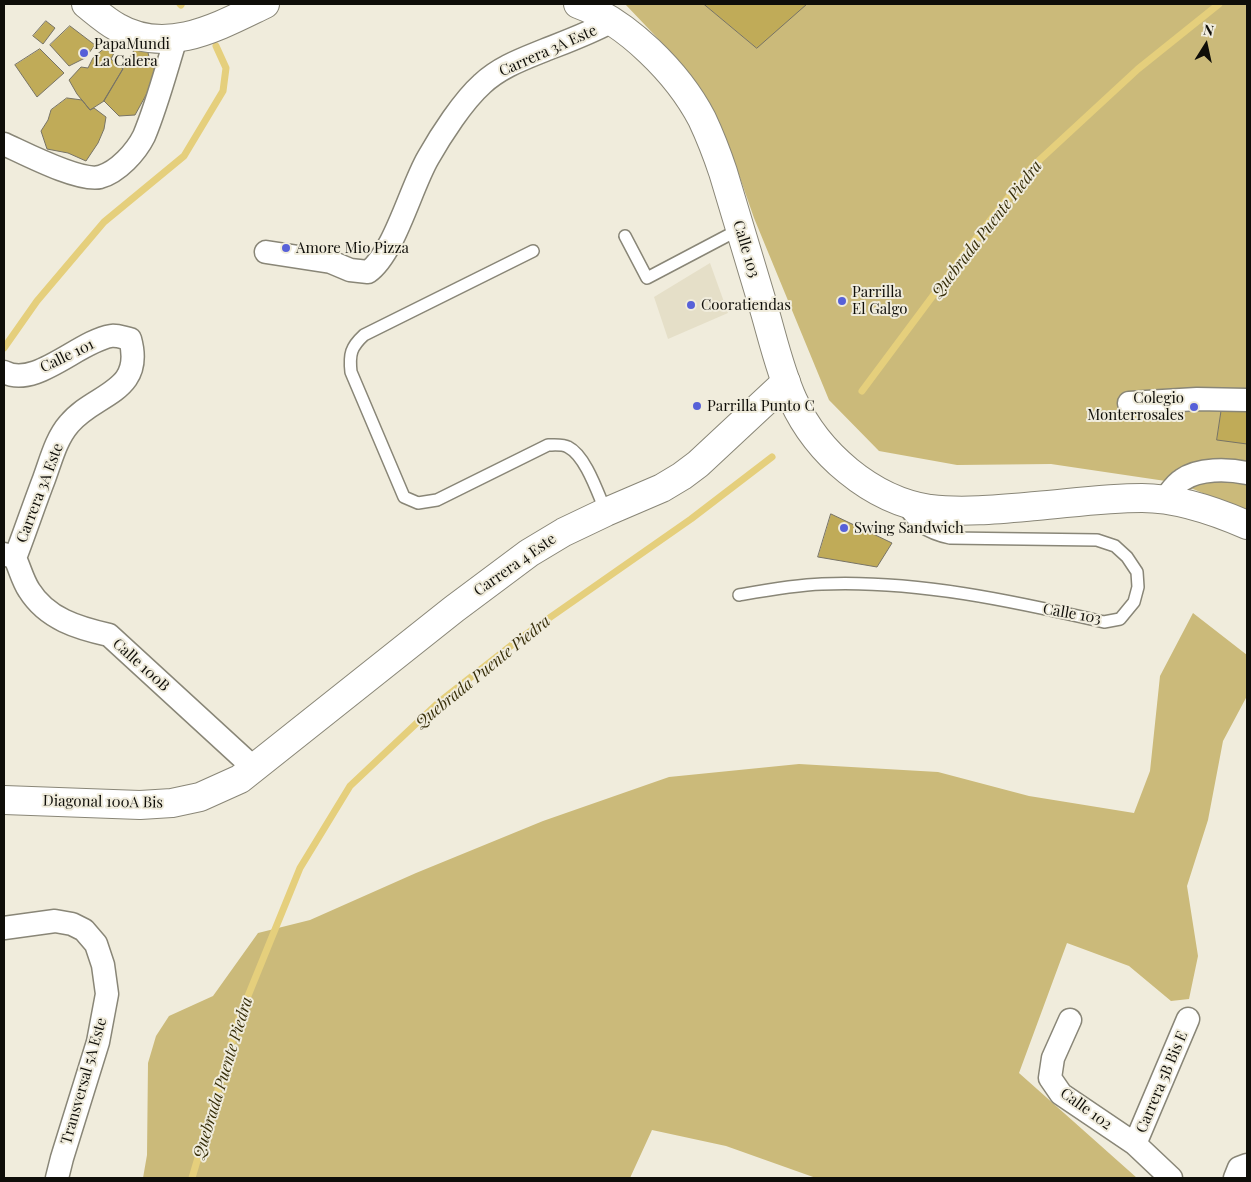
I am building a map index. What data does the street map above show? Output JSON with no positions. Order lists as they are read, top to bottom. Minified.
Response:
{"streets":{"main road":["Calle 103","Carrera 4 Este","Diagonal 100A Bis"],"street":["Carrera 3A Este","Calle 101","Calle 100B","Transversal 5A Este","Carrera 5B Bis E","Calle 102"]},"crossings":[["Carrera 3A Este","Calle 103"],["Carrera 3A Este","Calle 101"],["Carrera 3A Este","Calle 100B"],["Calle 103","Carrera 4 Este"],["Carrera 4 Este","Calle 100B"],["Carrera 4 Este","Diagonal 100A Bis"],["Calle 100B","Diagonal 100A Bis"],["Carrera 5B Bis E","Calle 102"]],"water":["Quebrada Puente Piedra"],"places":["PapaMundi La Calera","Amore Mio Pizza","Parrilla El Galgo","Cooratiendas","Parrilla Punto C","Colegio Monterrosales","Swing Sandwich"],"north":"top"}
